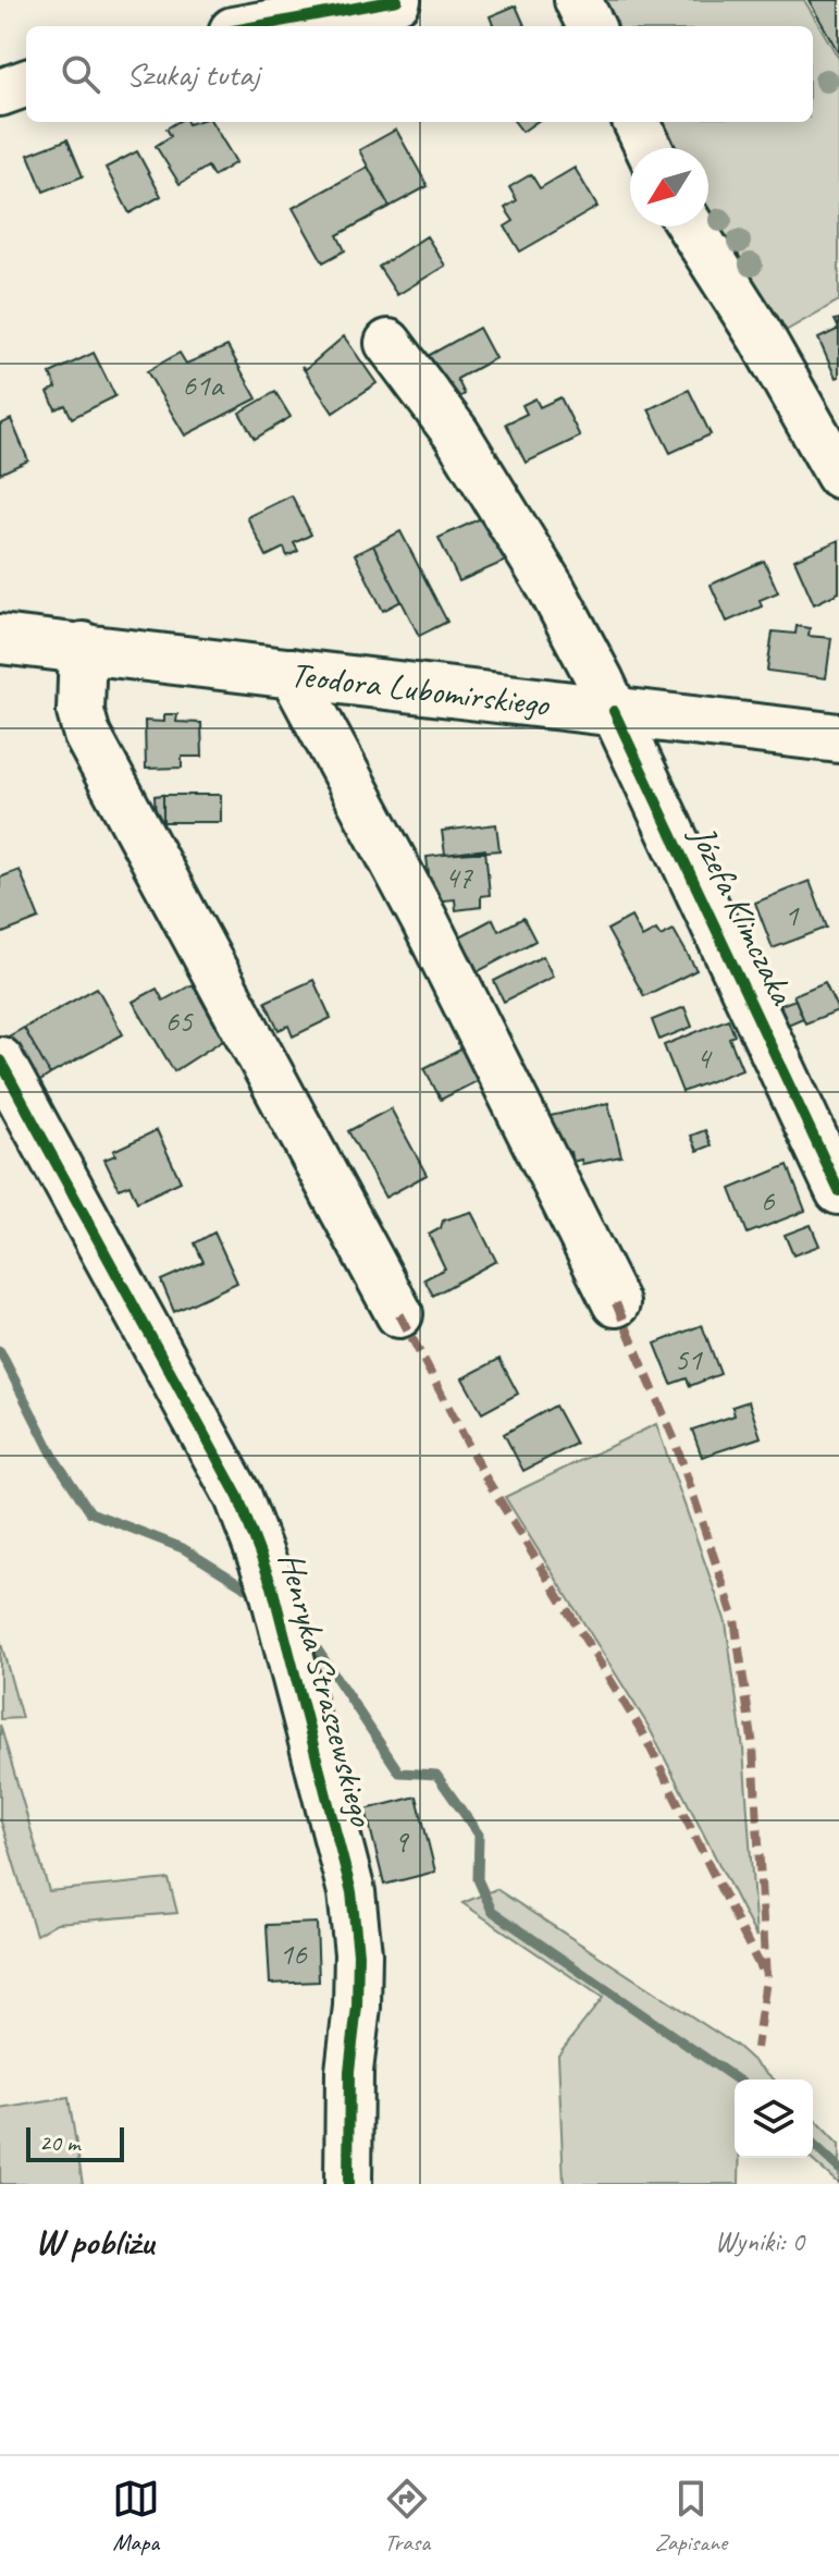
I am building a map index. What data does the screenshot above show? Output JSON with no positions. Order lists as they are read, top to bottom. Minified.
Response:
{"streets":{"highway":["Teodora Lubomirskiego"],"street":["Józefa Klimczaka","Henryka Straszewskiego"]},"crossings":[["Teodora Lubomirskiego","Józefa Klimczaka"]],"house_numbers":["61a","47","1","65","4","6","51","9","16"],"scale_bar":"20 m","north":"bottom left","page":{"search":"Szukaj tutaj","scale":"20 m","heading":["W pobliżu","Wyniki: 0"],"nav":["Mapa","Trasa","Zapisane"]}}
